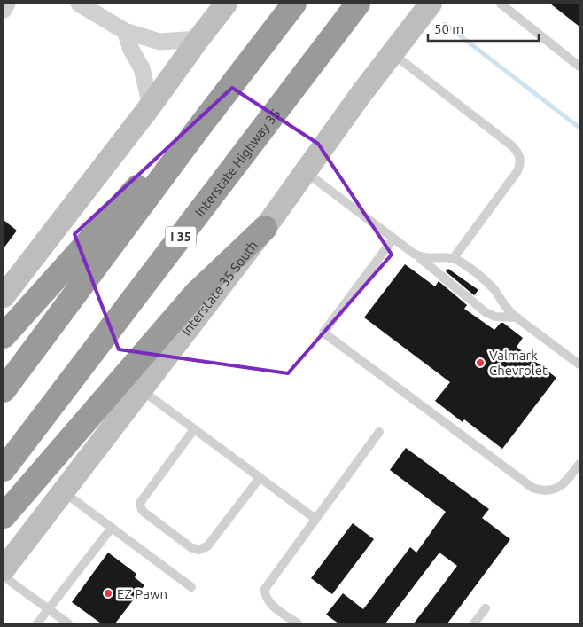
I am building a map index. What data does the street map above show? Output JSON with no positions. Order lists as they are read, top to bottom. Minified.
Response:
{"streets":{"highway":["Interstate Highway 35","I 35"],"main road":["Interstate 35 South"]},"places":["Valmark Chevrolet","EZ Pawn"],"scale_bar":"50 m"}
